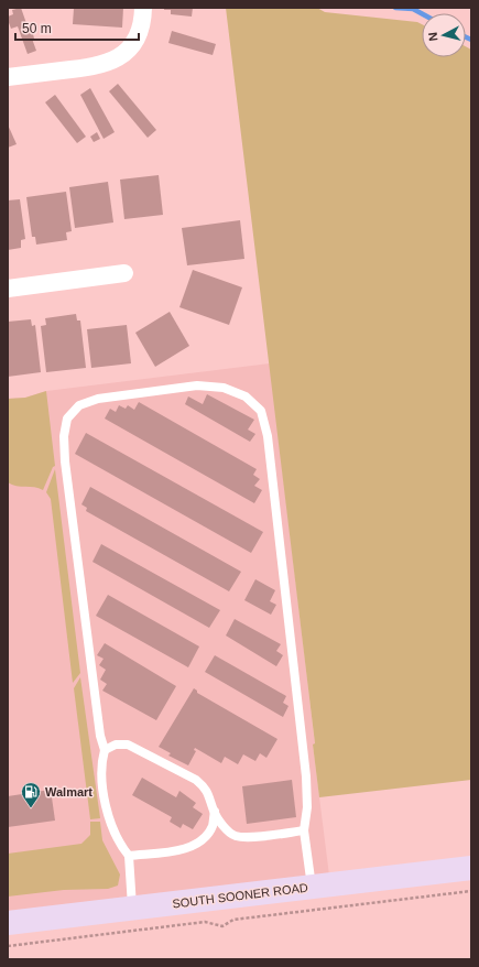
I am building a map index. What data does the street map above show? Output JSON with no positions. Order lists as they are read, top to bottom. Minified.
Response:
{"streets":{"main road":["SOUTH SOONER ROAD"]},"places":{"fuel station":["Walmart"]},"scale_bar":"50 m","north":"left"}
